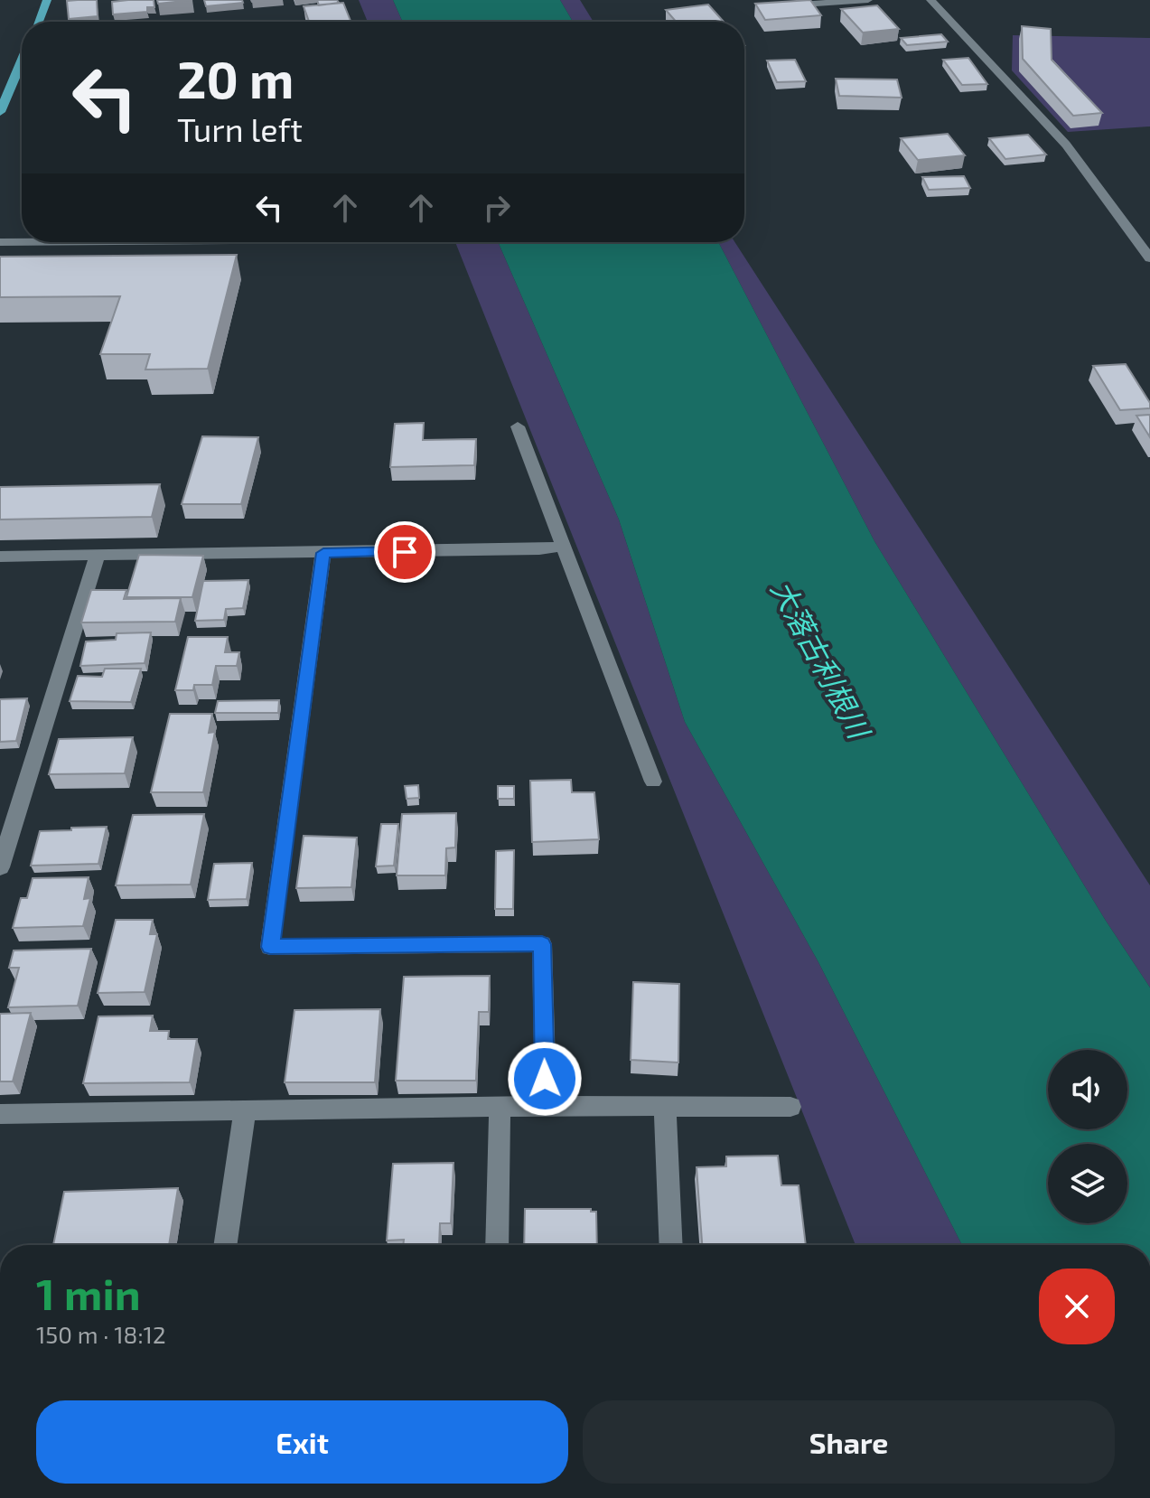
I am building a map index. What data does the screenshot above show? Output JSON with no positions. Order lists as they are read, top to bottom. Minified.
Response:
{"water":["大落古利根川"],"page":{"turn":["20 m","Turn left"],"heading":["1 min","150 m · 18:12"],"buttons":["Exit","Share"]}}
